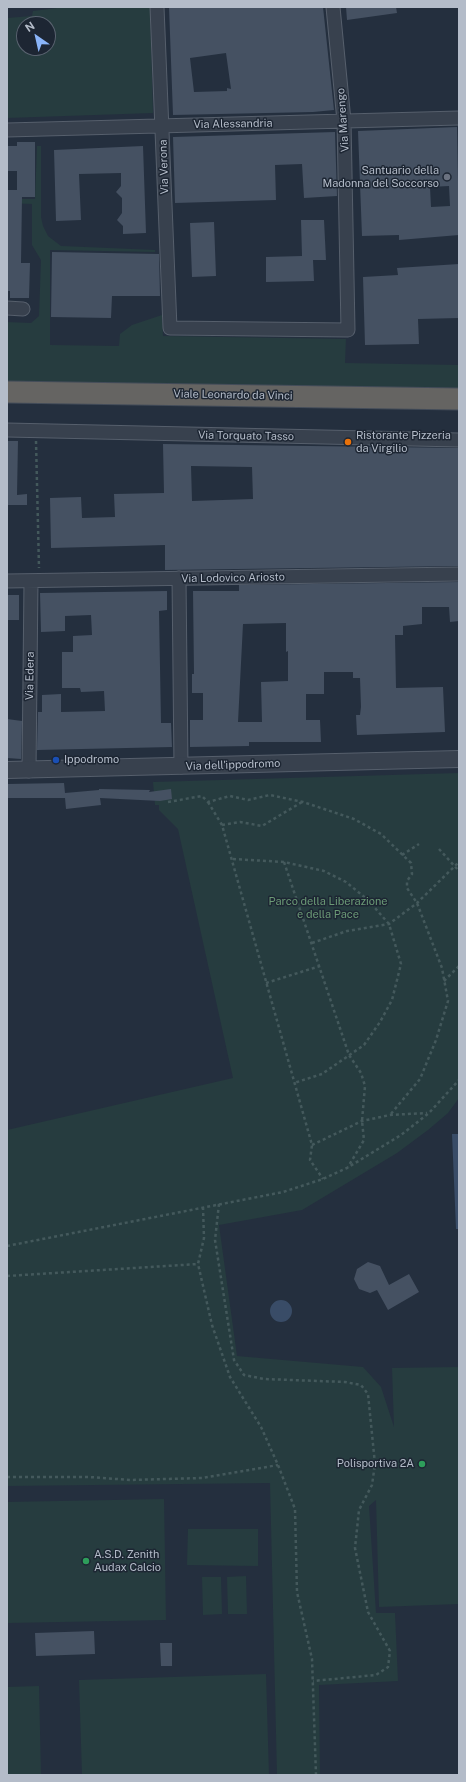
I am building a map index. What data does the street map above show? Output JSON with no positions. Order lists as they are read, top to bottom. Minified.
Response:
{"streets":{"highway":["Viale Leonardo da Vinci"],"street":["Via Marengo","Via Alessandria","Via Verona","Via Torquato Tasso","Via Lodovico Ariosto","Via Edera","Via dell'ippodromo"]},"crossings":[["Via Marengo","Via Alessandria"],["Via Marengo","Via Verona"],["Via Alessandria","Via Verona"],["Via Lodovico Ariosto","Via Edera"],["Via Edera","Via dell'ippodromo"]],"parks":["Parco della Liberazione e della Pace"],"places":["Santuario della Madonna del Soccorso","Ristorante Pizzeria da Virgilio","Ippodromo","Polisportiva 2A","A.S.D. Zenith Audax Calcio"],"north":"top left"}
